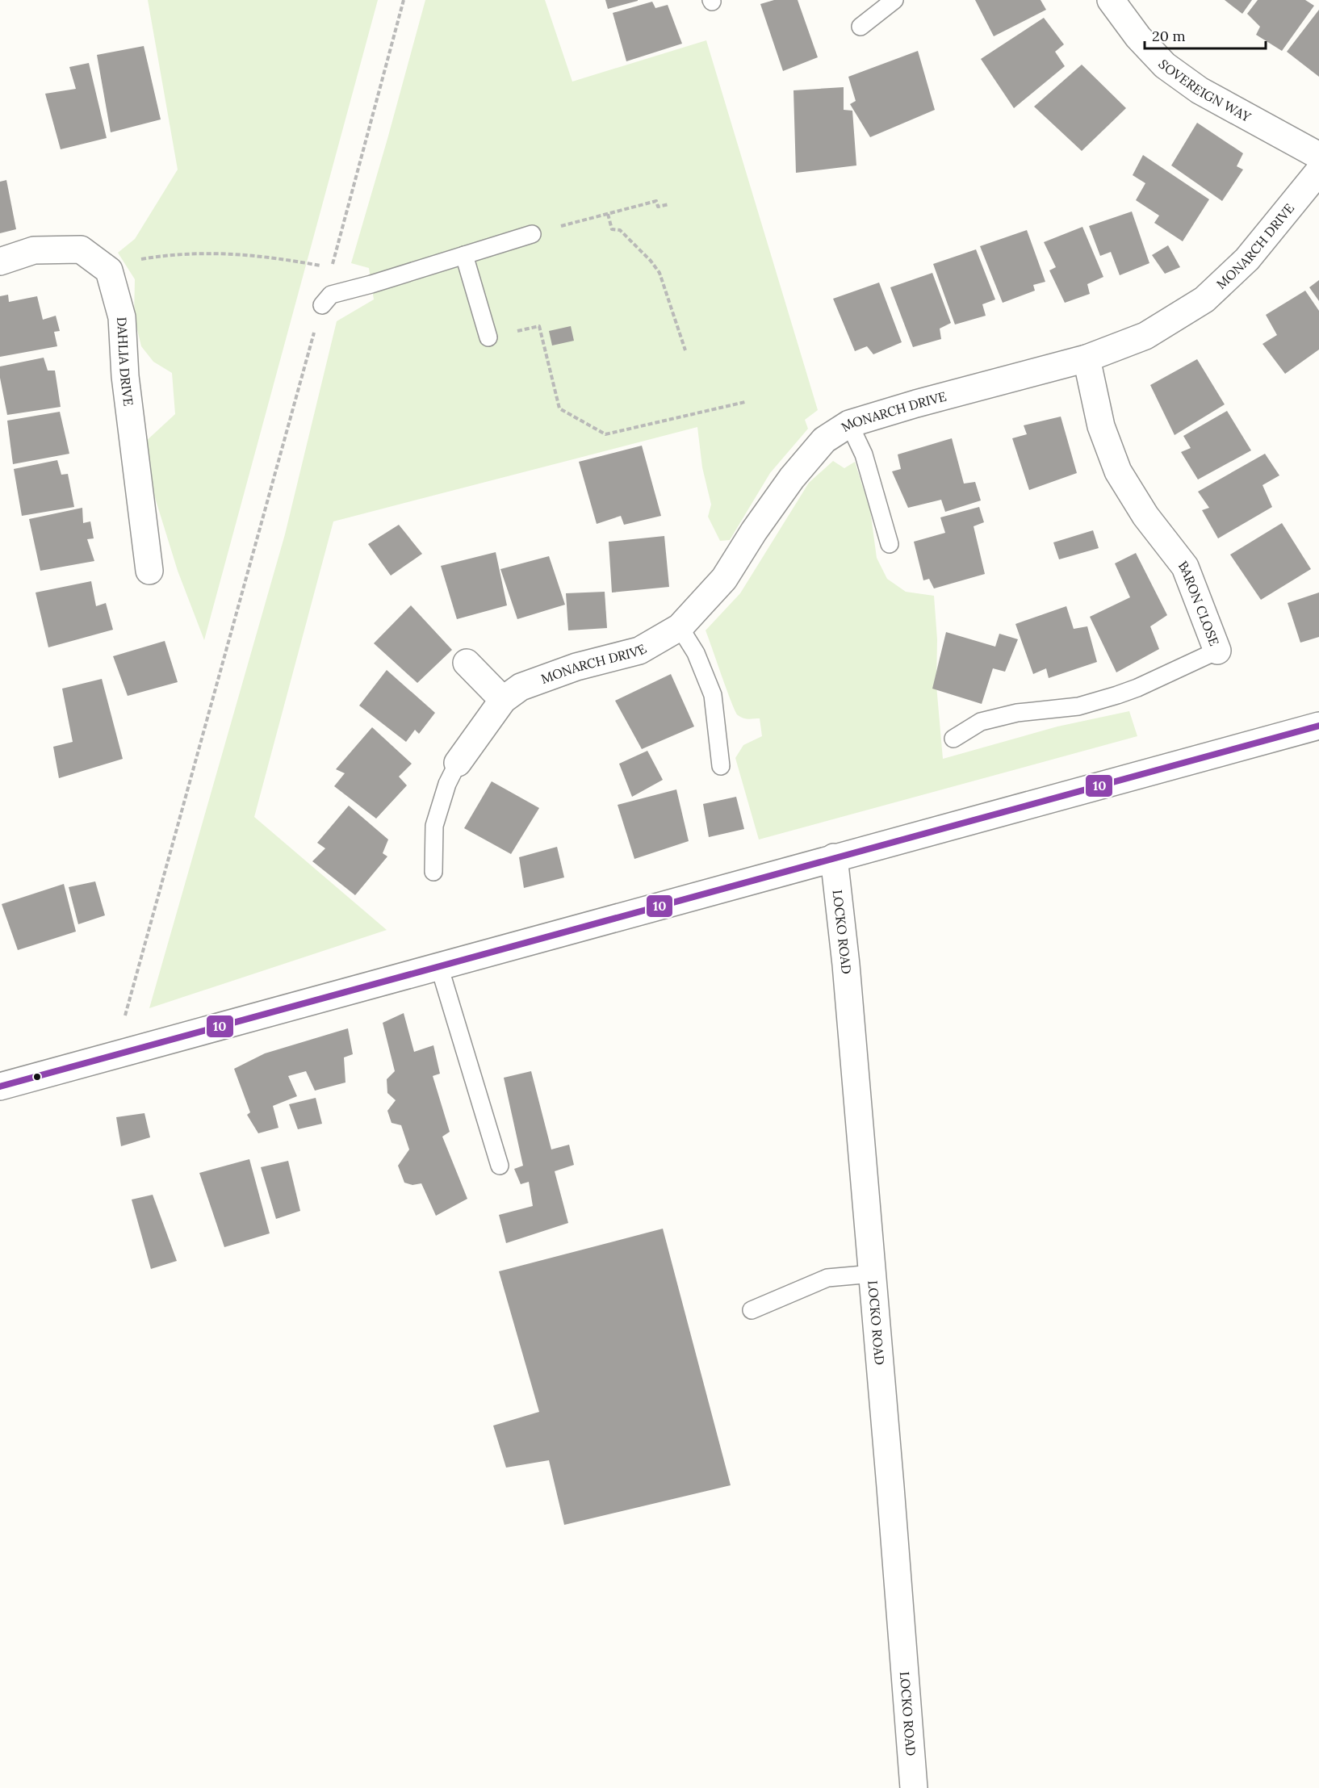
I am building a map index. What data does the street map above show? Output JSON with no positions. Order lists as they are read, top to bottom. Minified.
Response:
{"streets":{"street":["SOVEREIGN WAY","MONARCH DRIVE","DAHLIA DRIVE","BARON CLOSE","LOCKO ROAD"]},"crossings":[["MONARCH DRIVE","BARON CLOSE"]],"lines":["transit line 10"],"scale_bar":"20 m"}
